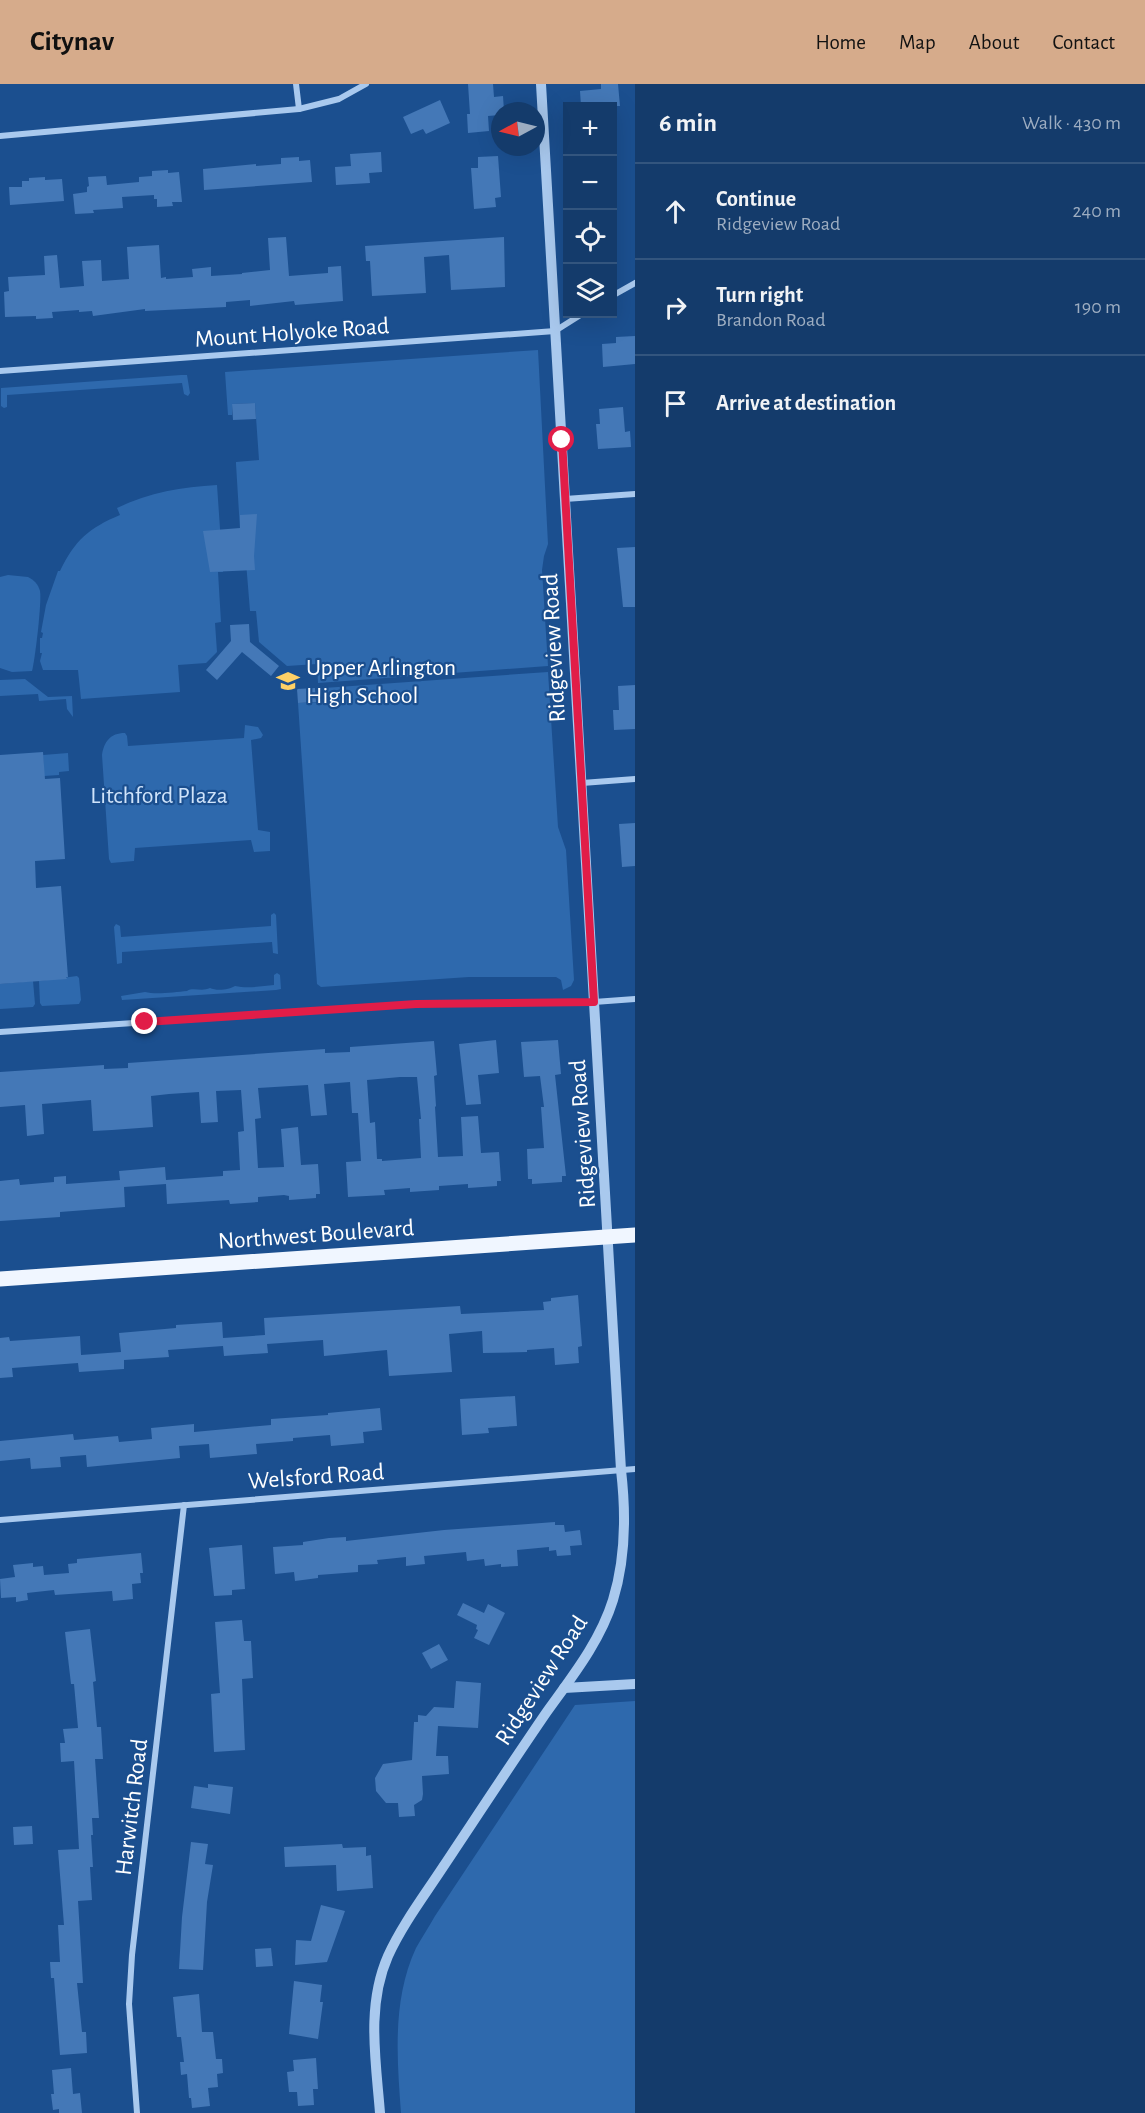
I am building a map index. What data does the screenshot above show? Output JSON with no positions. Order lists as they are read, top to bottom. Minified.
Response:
{"streets":{"main road":["Northwest Boulevard"],"street":["Mount Holyoke Road","Ridgeview Road","Welsford Road","Harwitch Road"]},"crossings":[["Mount Holyoke Road","Ridgeview Road"],["Ridgeview Road","Northwest Boulevard"],["Ridgeview Road","Welsford Road"],["Welsford Road","Harwitch Road"]],"parks":["Litchford Plaza"],"places":{"school or university":["Upper Arlington High School"]},"north":"left","page":{"header":"Citynav","nav":["Home","Map","About","Contact"],"heading":["6 min","Walk · 430 m"],"map_buttons":["+","−"],"list":[["Continue","Ridgeview Road","240 m"],["Turn right","Brandon Road","190 m"],"Arrive at destination"]}}
